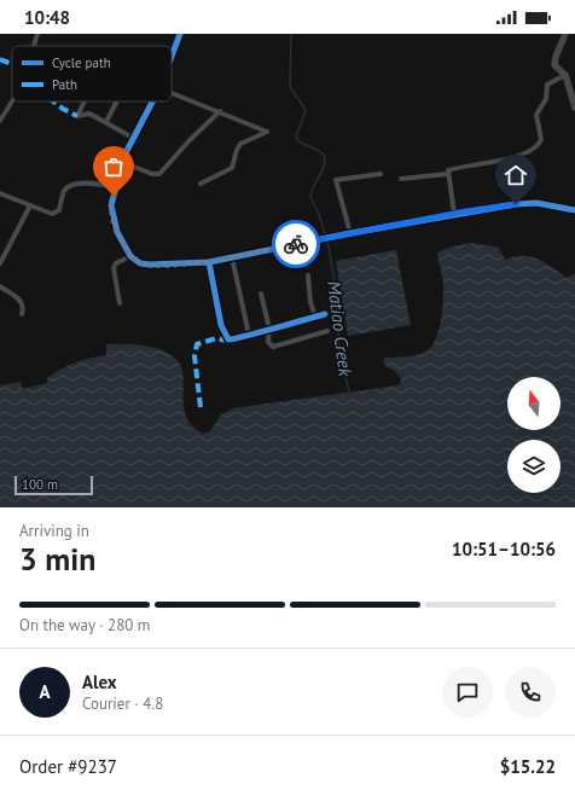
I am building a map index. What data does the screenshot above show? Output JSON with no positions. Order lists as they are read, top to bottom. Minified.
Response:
{"water":["Matiao Creek"],"legend":["Cycle path","Path"],"scale_bar":"100 m","north":"top","page":{"status":"10:48","scale":"100 m","heading":["3 min","Arriving in","10:51–10:56"],"panel":["Alex","Courier · 4.8","Order #9237","$15.22"],"bar":"On the way · 280 m","round":"A"}}
